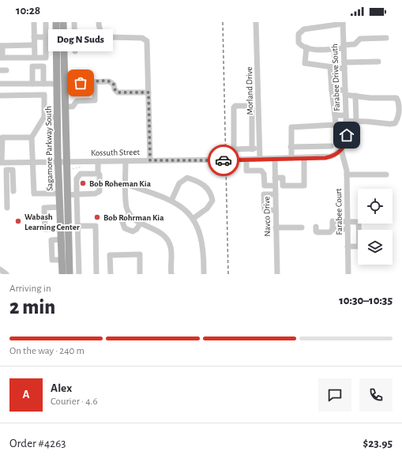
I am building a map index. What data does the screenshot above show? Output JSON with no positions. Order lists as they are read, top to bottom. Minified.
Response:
{"streets":{"main road":["Sagamore Parkway South"],"street":["Farabee Drive South","Morland Drive","Kossuth Street","Farabee Court","Navco Drive"]},"crossings":[["Farabee Drive South","Kossuth Street"],["Farabee Drive South","Farabee Court"],["Morland Drive","Kossuth Street"],["Sagamore Parkway South","Kossuth Street"],["Kossuth Street","Farabee Court"],["Kossuth Street","Navco Drive"]],"places":["Dog N Suds","Bob Roheman Kia","Bob Rohrman Kia","Wabash Learning Center"],"page":{"status":"10:28","bubble":"Dog N Suds","heading":["2 min","Arriving in","10:30–10:35"],"panel":["Alex","Courier · 4.6","Order #4263","$23.95"],"bar":"On the way · 240 m","round":"A"}}
